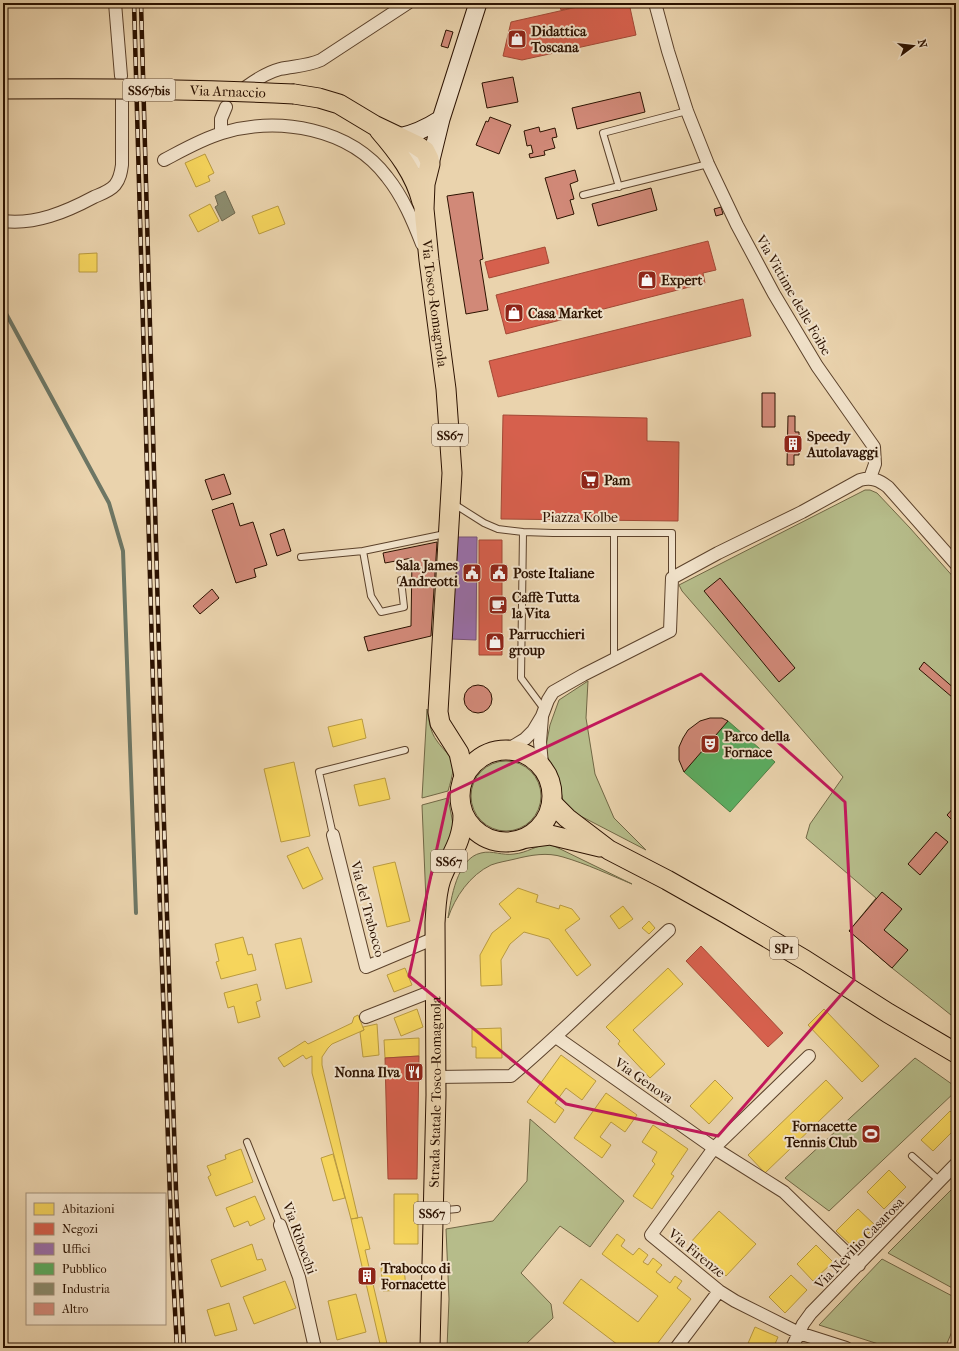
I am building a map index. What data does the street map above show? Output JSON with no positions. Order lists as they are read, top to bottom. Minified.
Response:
{"streets":{"main road":["SS67bis","Via Arnaccio","Via Tosco-Romagnola","SS67","SP1","Strada Statale Tosco-Romagnola"],"street":["Via Vittime delle Foibe","Piazza Kolbe","Via del Trabocco","Via Genova","Via Ribocchi","Via Nevilio Casarosa","Via Firenze"]},"crossings":[["Via Arnaccio","Via Tosco-Romagnola"],["Via Tosco-Romagnola","Piazza Kolbe"],["Via Tosco-Romagnola","Strada Statale Tosco-Romagnola"],["Piazza Kolbe","SP1"],["Piazza Kolbe","Strada Statale Tosco-Romagnola"],["Via del Trabocco","Strada Statale Tosco-Romagnola"],["SP1","Strada Statale Tosco-Romagnola"],["Via Genova","Via Nevilio Casarosa"],["Via Genova","Via Firenze"],["Via Nevilio Casarosa","Via Firenze"]],"places":{"shop":["Didattica Toscana","Expert","Casa Market","Parrucchieri group"],"building":["Speedy Autolavaggi","Trabocco di Fornacette"],"supermarket":["Pam"],"public building":["Sala James Andreotti","Poste Italiane"],"cafe":["Caffè Tutta la Vita"],"theatre":["Parco della Fornace"],"restaurant":["Nonna Ilva"],"sports":["Fornacette Tennis Club"]},"legend":["Abitazioni","Negozi","Uffici","Pubblico","Industria","Altro"],"north":"right"}
